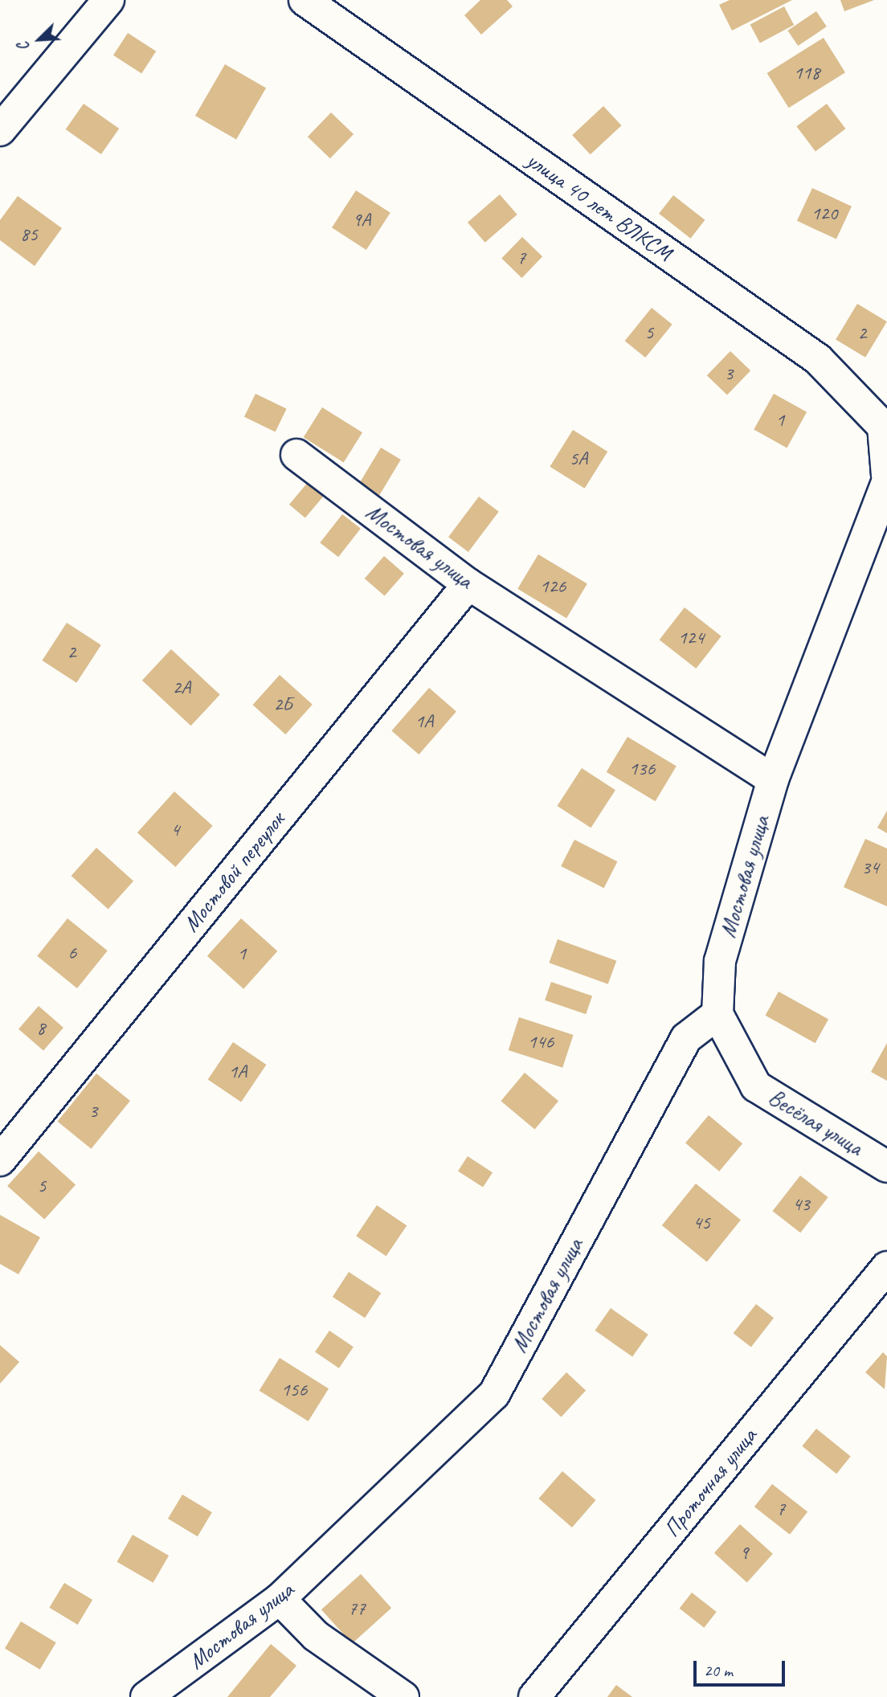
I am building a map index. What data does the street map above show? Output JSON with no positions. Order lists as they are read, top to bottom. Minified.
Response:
{"streets":{"street":["улица 40 лет ВЛКСМ","Мостовая улица","Мостовой переулок","Весёлая улица","Проточная улица"]},"crossings":[["Мостовая улица","Мостовой переулок"],["Мостовая улица","Весёлая улица"]],"house_numbers":["118","120","9А","85","7","5","2","3","1","5А","126","124","2","2А","2Б","1А","136","4","34","6","1","8","146","1А","3","5","43","45","156","7","9","77"],"scale_bar":"20 m","north":"bottom left"}
